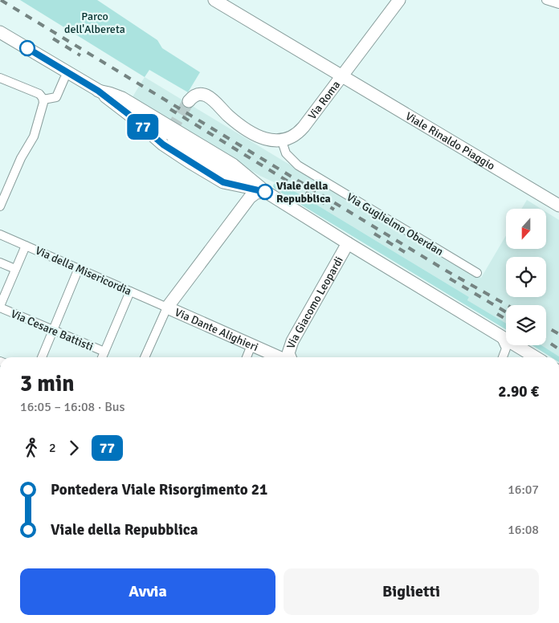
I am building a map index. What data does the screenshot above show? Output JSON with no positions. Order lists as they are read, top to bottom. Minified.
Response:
{"streets":{"street":["Via Roma","Viale Rinaldo Piaggio","Via Guglielmo Oberdan","Via della Misericordia","Via Giacomo Leopardi","Via Dante Alighieri","Via Cesare Battisti"]},"crossings":[["Via Roma","Viale Rinaldo Piaggio"],["Via Roma","Via Guglielmo Oberdan"],["Via della Misericordia","Via Dante Alighieri"]],"parks":["Parco dell'Albereta"],"places":["Viale della Repubblica"],"lines":["bus line 77"],"north":"bottom","page":{"on_map":"77","heading":["3 min","16:05 – 16:08 · Bus","2.90 €"],"legs":["2","77"],"list":[{"name":"Pontedera Viale Risorgimento 21","value":"16:07"},{"name":"Viale della Repubblica","value":"16:08"}],"buttons":["Avvia","Biglietti"]}}
